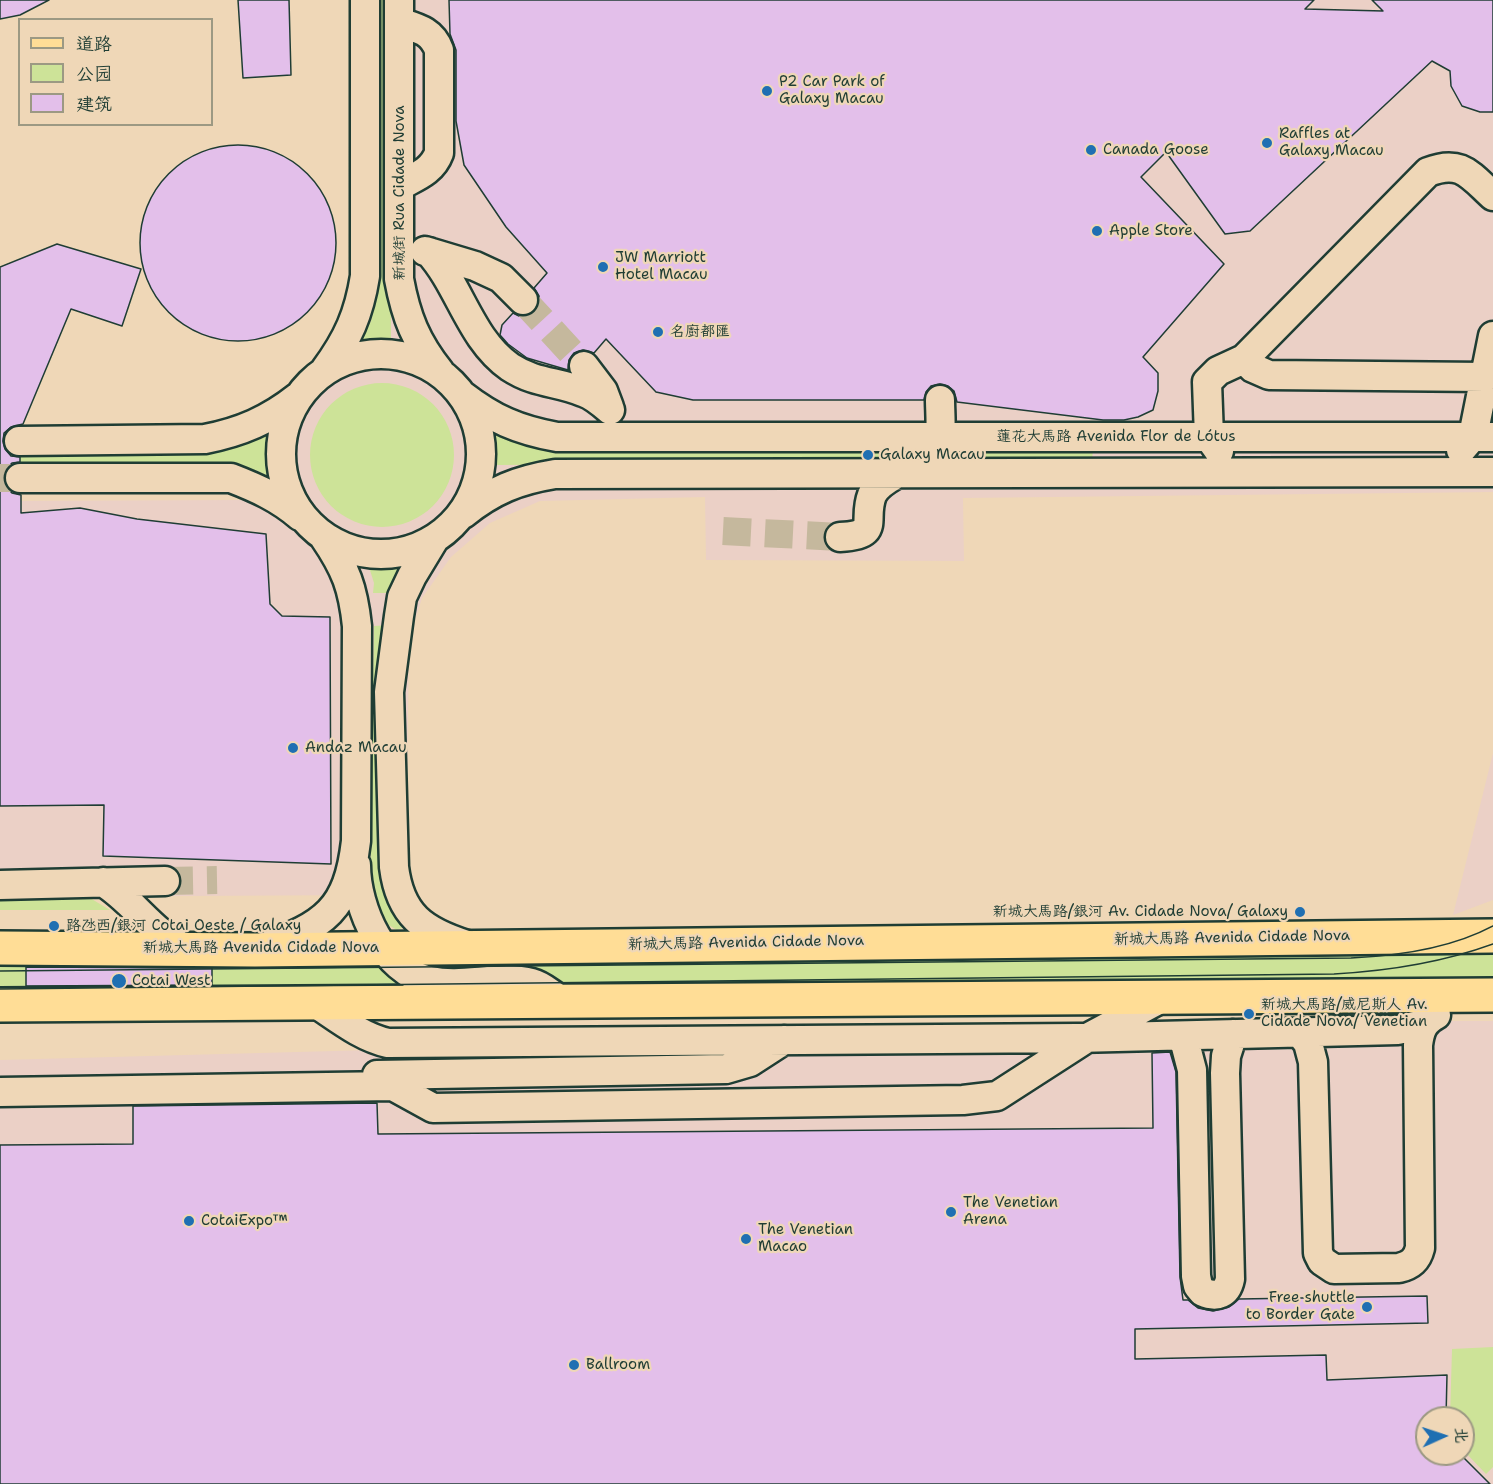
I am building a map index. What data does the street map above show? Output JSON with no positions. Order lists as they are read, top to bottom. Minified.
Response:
{"streets":{"main road":["新城大馬路 Avenida Cidade Nova"],"street":["新城街 Rua Cidade Nova","蓮花大馬路 Avenida Flor de Lótus"]},"crossings":[["新城街 Rua Cidade Nova","蓮花大馬路 Avenida Flor de Lótus"]],"places":["P2 Car Park of Galaxy Macau","Raffles at Galaxy Macau","Canada Goose","Apple Store","JW Marriott Hotel Macau","名廚都匯","Galaxy Macau","Andaz Macau","新城大馬路/銀河 Av. Cidade Nova/ Galaxy","路氹西/銀河 Cotai Oeste / Galaxy","Cotai West","新城大馬路/威尼斯人 Av. Cidade Nova/ Venetian","The Venetian Arena","CotaiExpo™","The Venetian Macao","Free shuttle to Border Gate","Ballroom"],"legend":["道路","公园","建筑"],"north":"right"}
